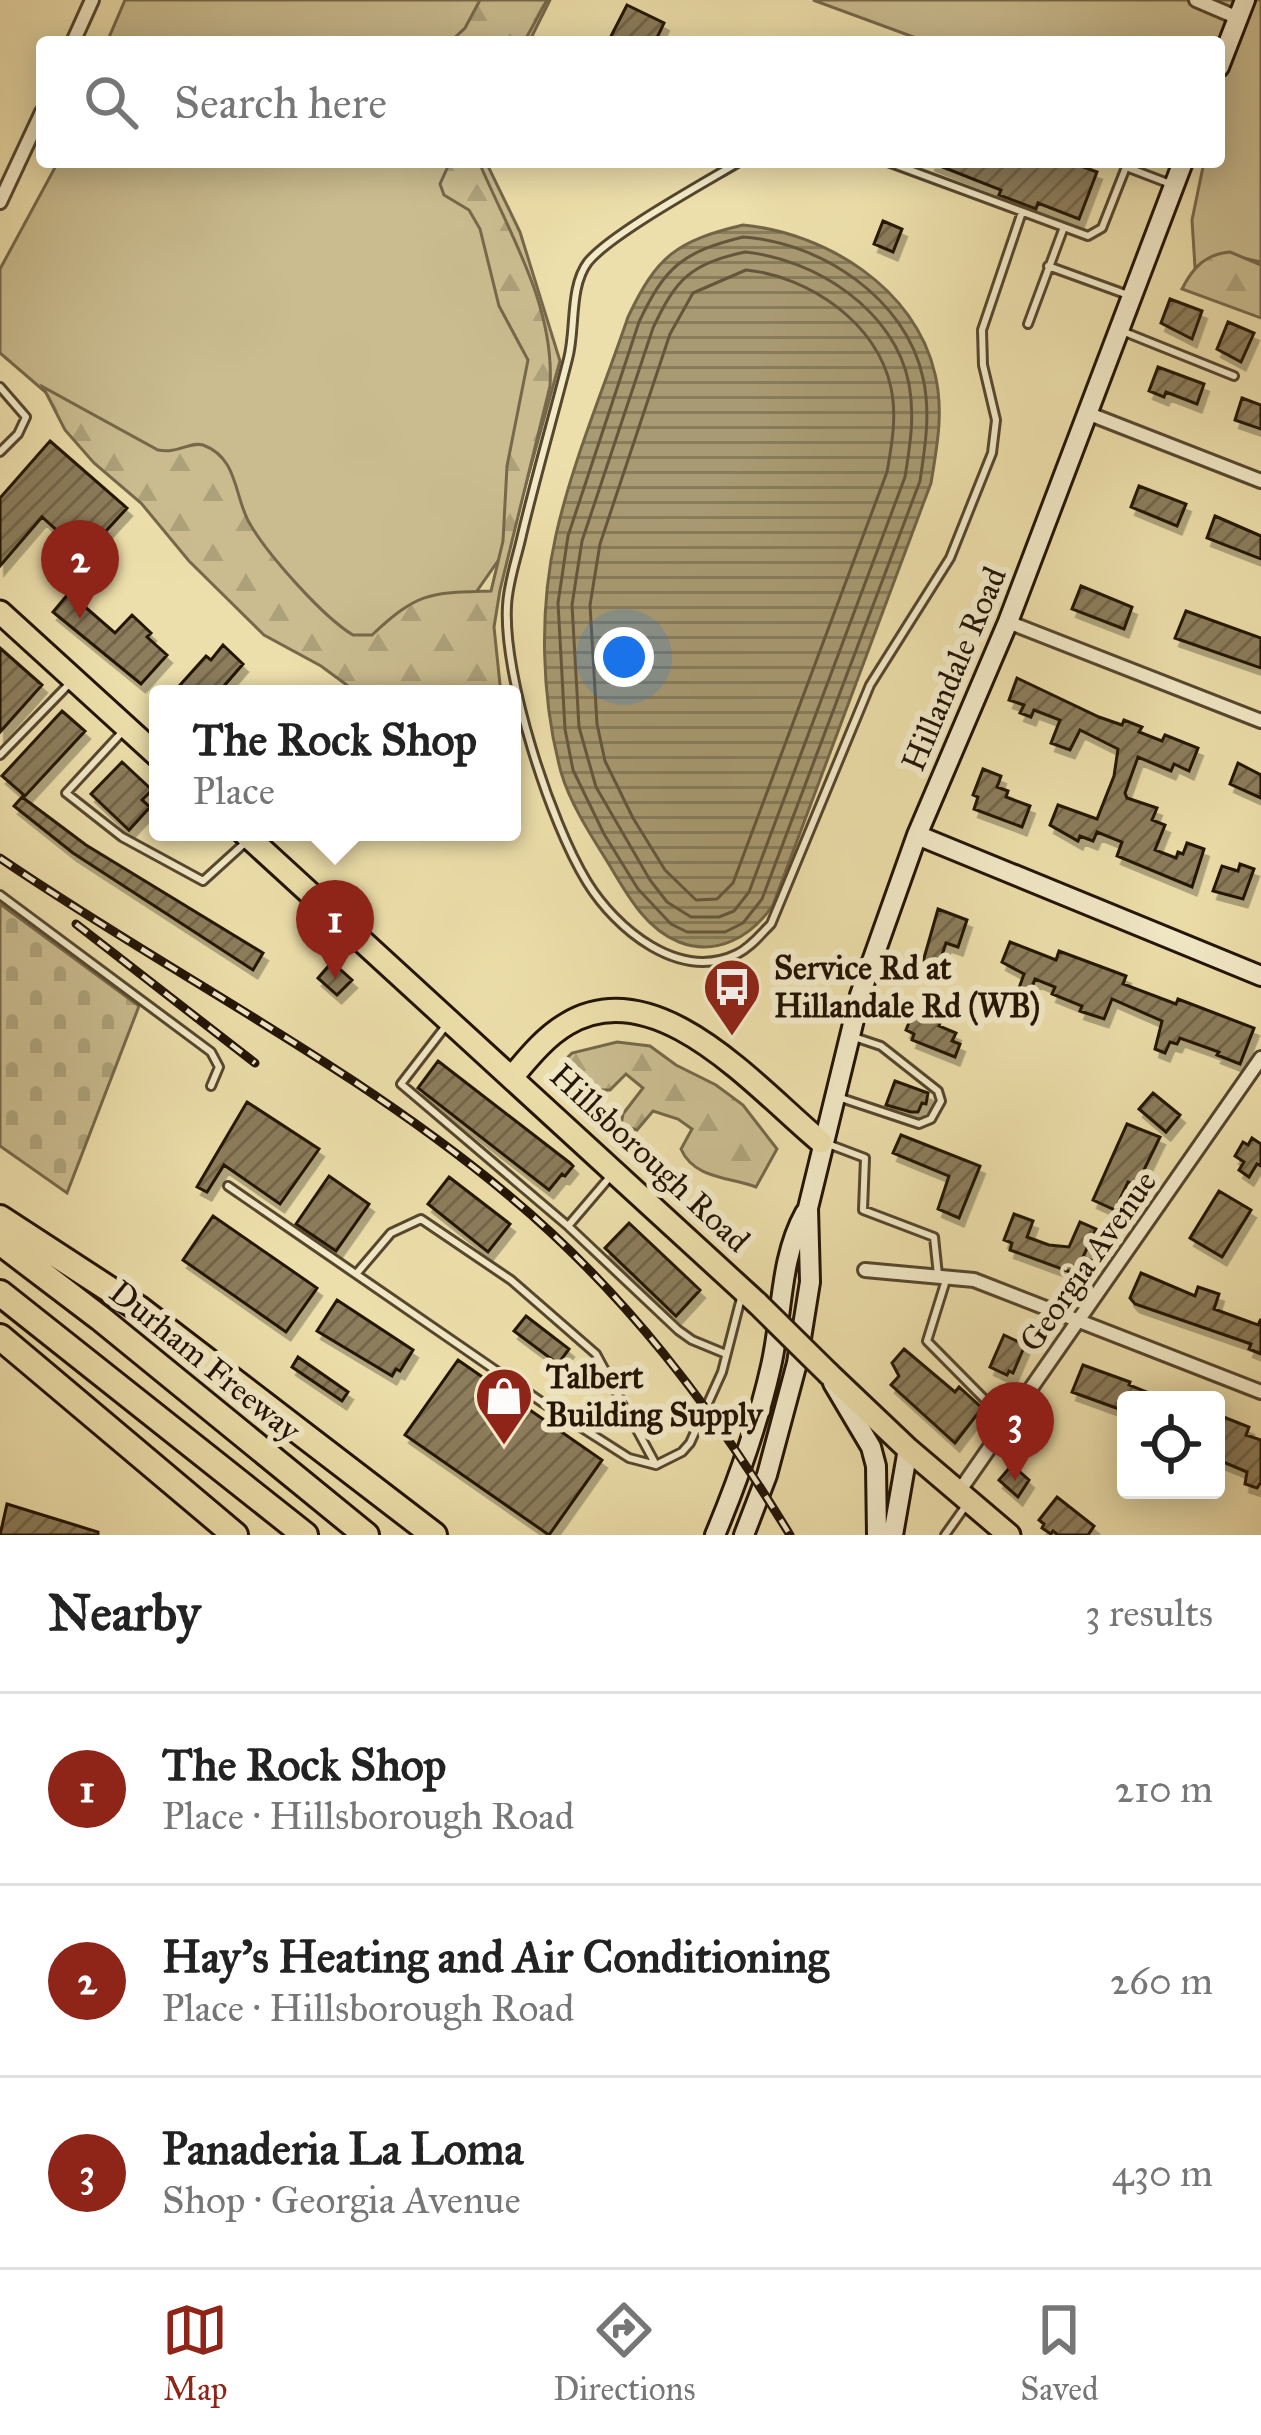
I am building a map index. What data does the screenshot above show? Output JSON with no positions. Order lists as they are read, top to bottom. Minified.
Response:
{"streets":{"highway":["Durham Freeway"],"main road":["Hillandale Road","Hillsborough Road"],"street":["Georgia Avenue"]},"crossings":[["Hillsborough Road","Georgia Avenue"]],"places":{"bus stop":["Service Rd at Hillandale Rd (WB)"],"shop":["Talbert Building Supply"]},"page":{"search":"Search here","pins":["2","1","3"],"popup":["The Rock Shop","Place"],"heading":["Nearby","3 results"],"list":[{"mark":"1","name":"The Rock Shop","note":"Place · Hillsborough Road","value":"210 m"},{"mark":"2","name":"Hay’s Heating and Air Conditioning","note":"Place · Hillsborough Road","value":"260 m"},{"mark":"3","name":"Panaderia La Loma","note":"Shop · Georgia Avenue","value":"430 m"}],"nav":["Map","Directions","Saved"]}}
